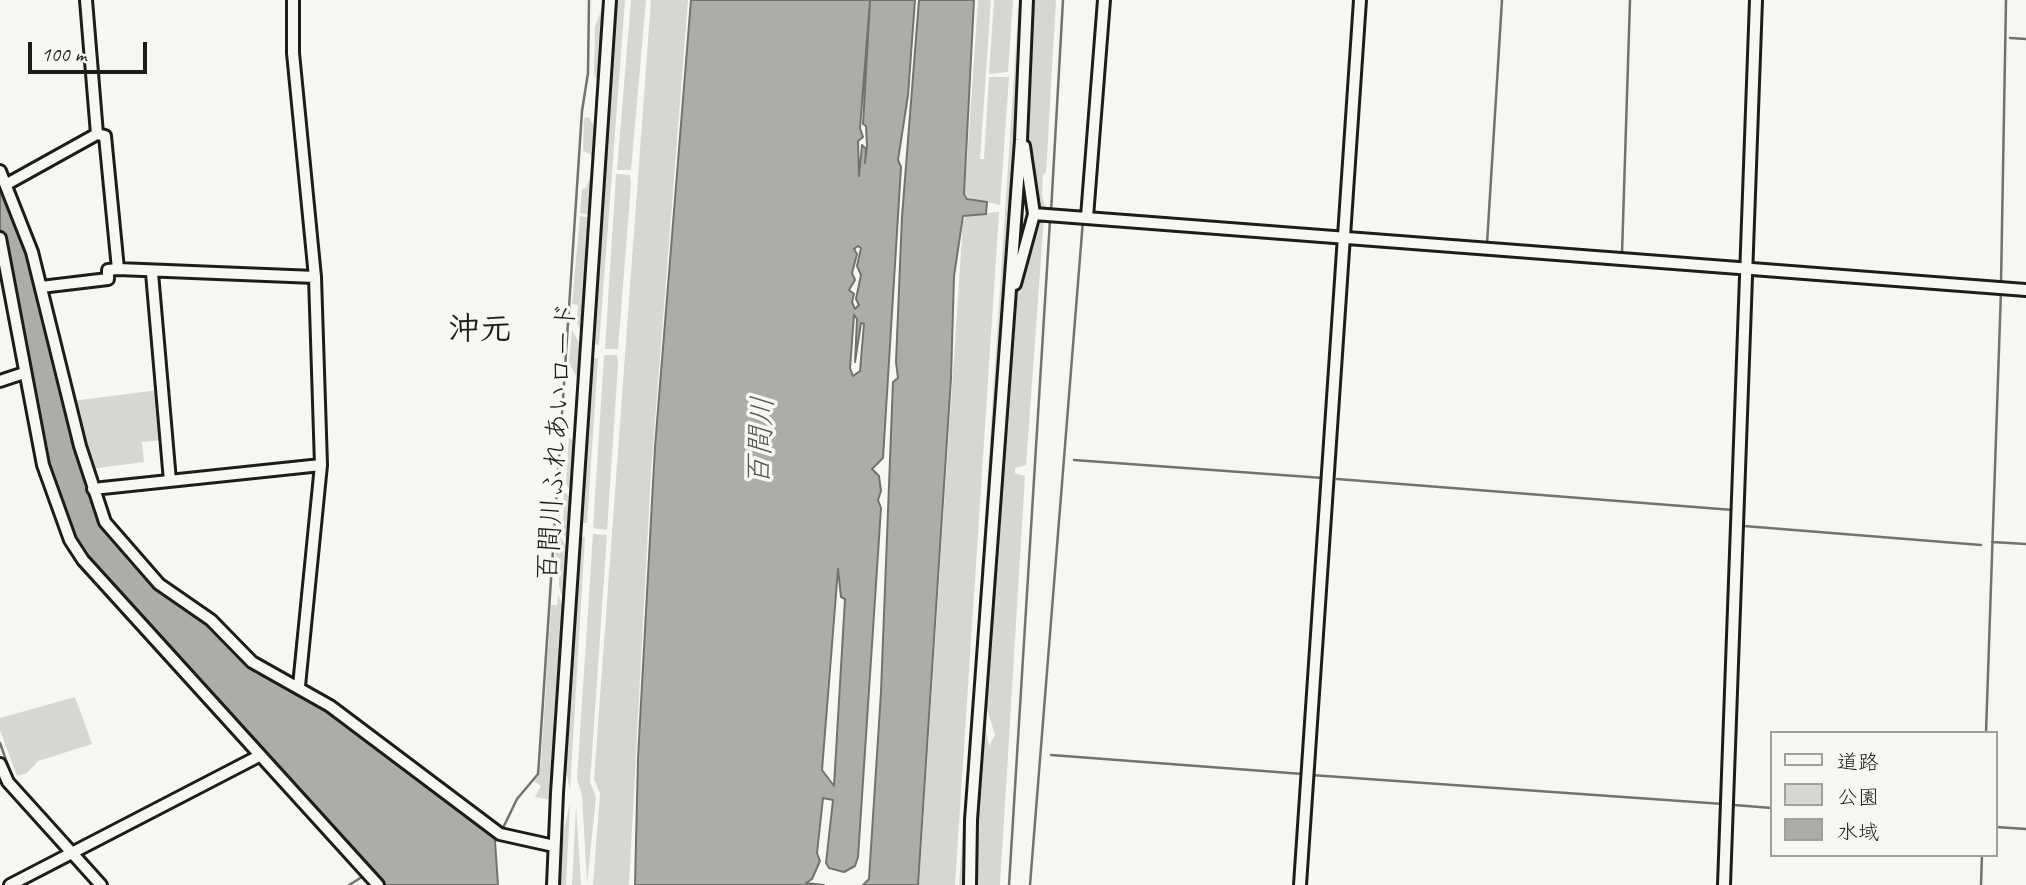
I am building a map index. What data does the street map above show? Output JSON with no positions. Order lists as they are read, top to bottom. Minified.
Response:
{"streets":{"street":["百間川ふれあいロード"]},"districts":["沖元"],"water":["百間川"],"legend":["道路","公園","水域"],"scale_bar":"100 m"}
